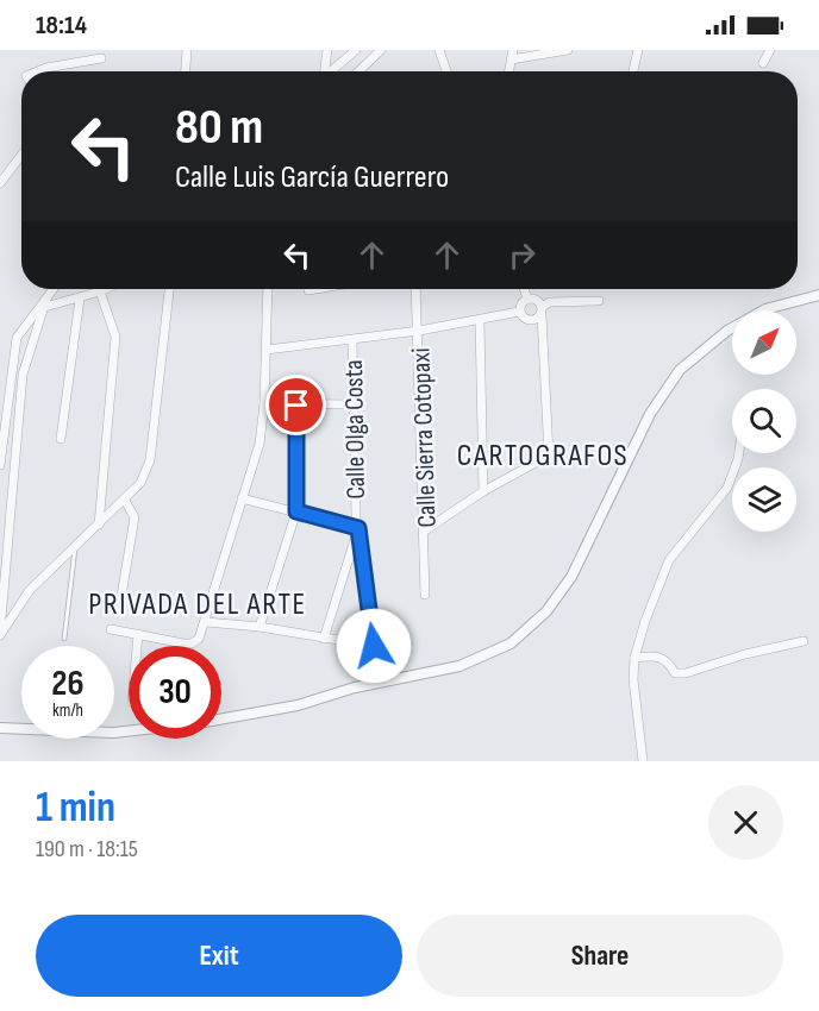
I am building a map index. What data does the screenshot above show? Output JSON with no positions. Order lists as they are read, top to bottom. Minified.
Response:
{"streets":{"street":["Calle Olga Costa","Calle Sierra Cotopaxi"]},"districts":["CARTOGRAFOS","PRIVADA DEL ARTE"],"north":"top right","page":{"status":"18:14","turn":["80 m","Calle Luis García Guerrero"],"speed":"26 km/h","limit":"30","heading":["1 min","190 m · 18:15"],"buttons":["Exit","Share"]}}
